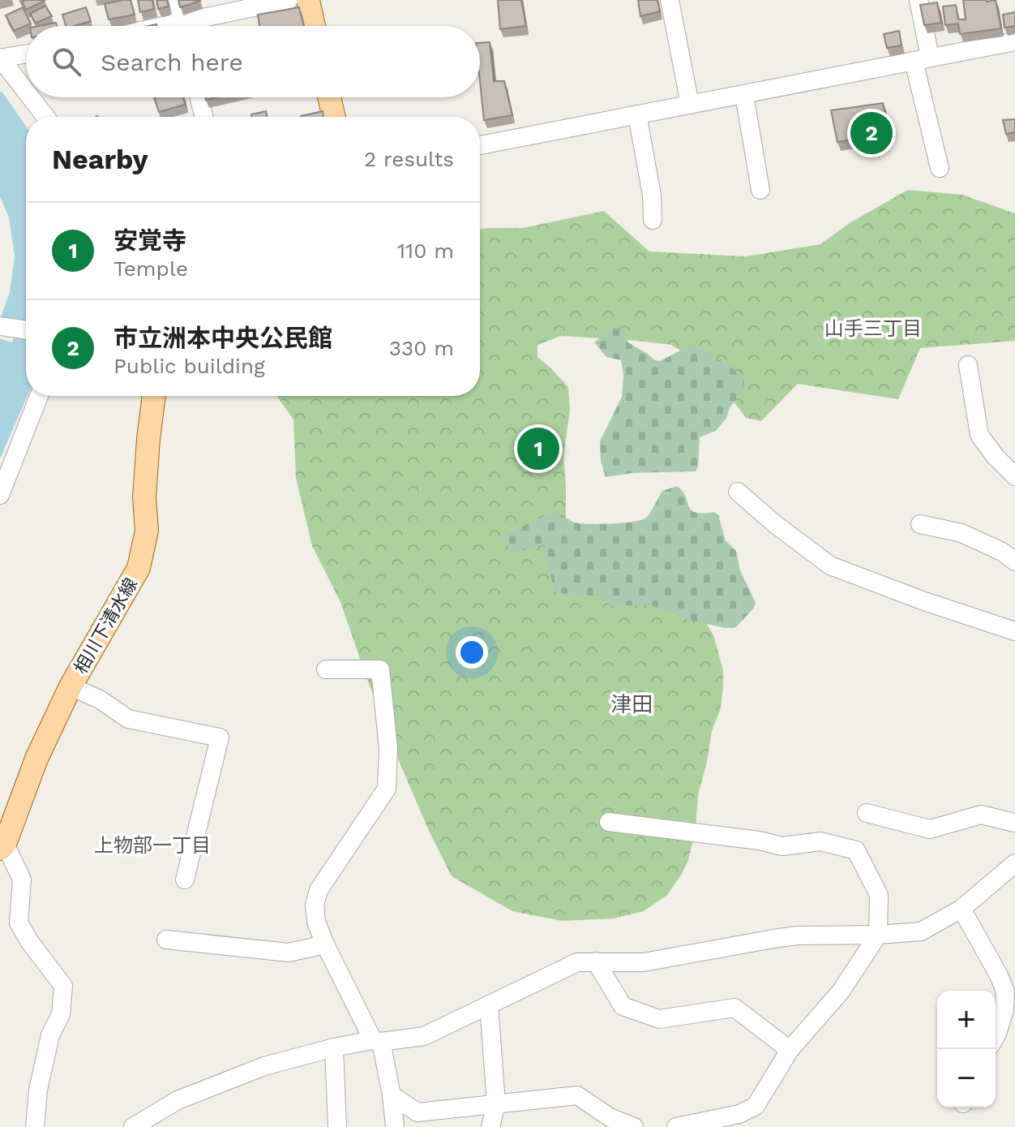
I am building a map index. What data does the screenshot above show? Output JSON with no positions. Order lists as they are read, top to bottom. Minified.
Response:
{"streets":{"main road":["相川下清水線"]},"districts":["山手三丁目","津田","上物部一丁目"],"page":{"search":"Search here","pins":["2","1"],"heading":["Nearby","2 results"],"list":[{"mark":"1","name":"安覚寺","note":"Temple","value":"110 m"},{"mark":"2","name":"市立洲本中央公民館","note":"Public building","value":"330 m"}],"map_buttons":["+","−"]}}
